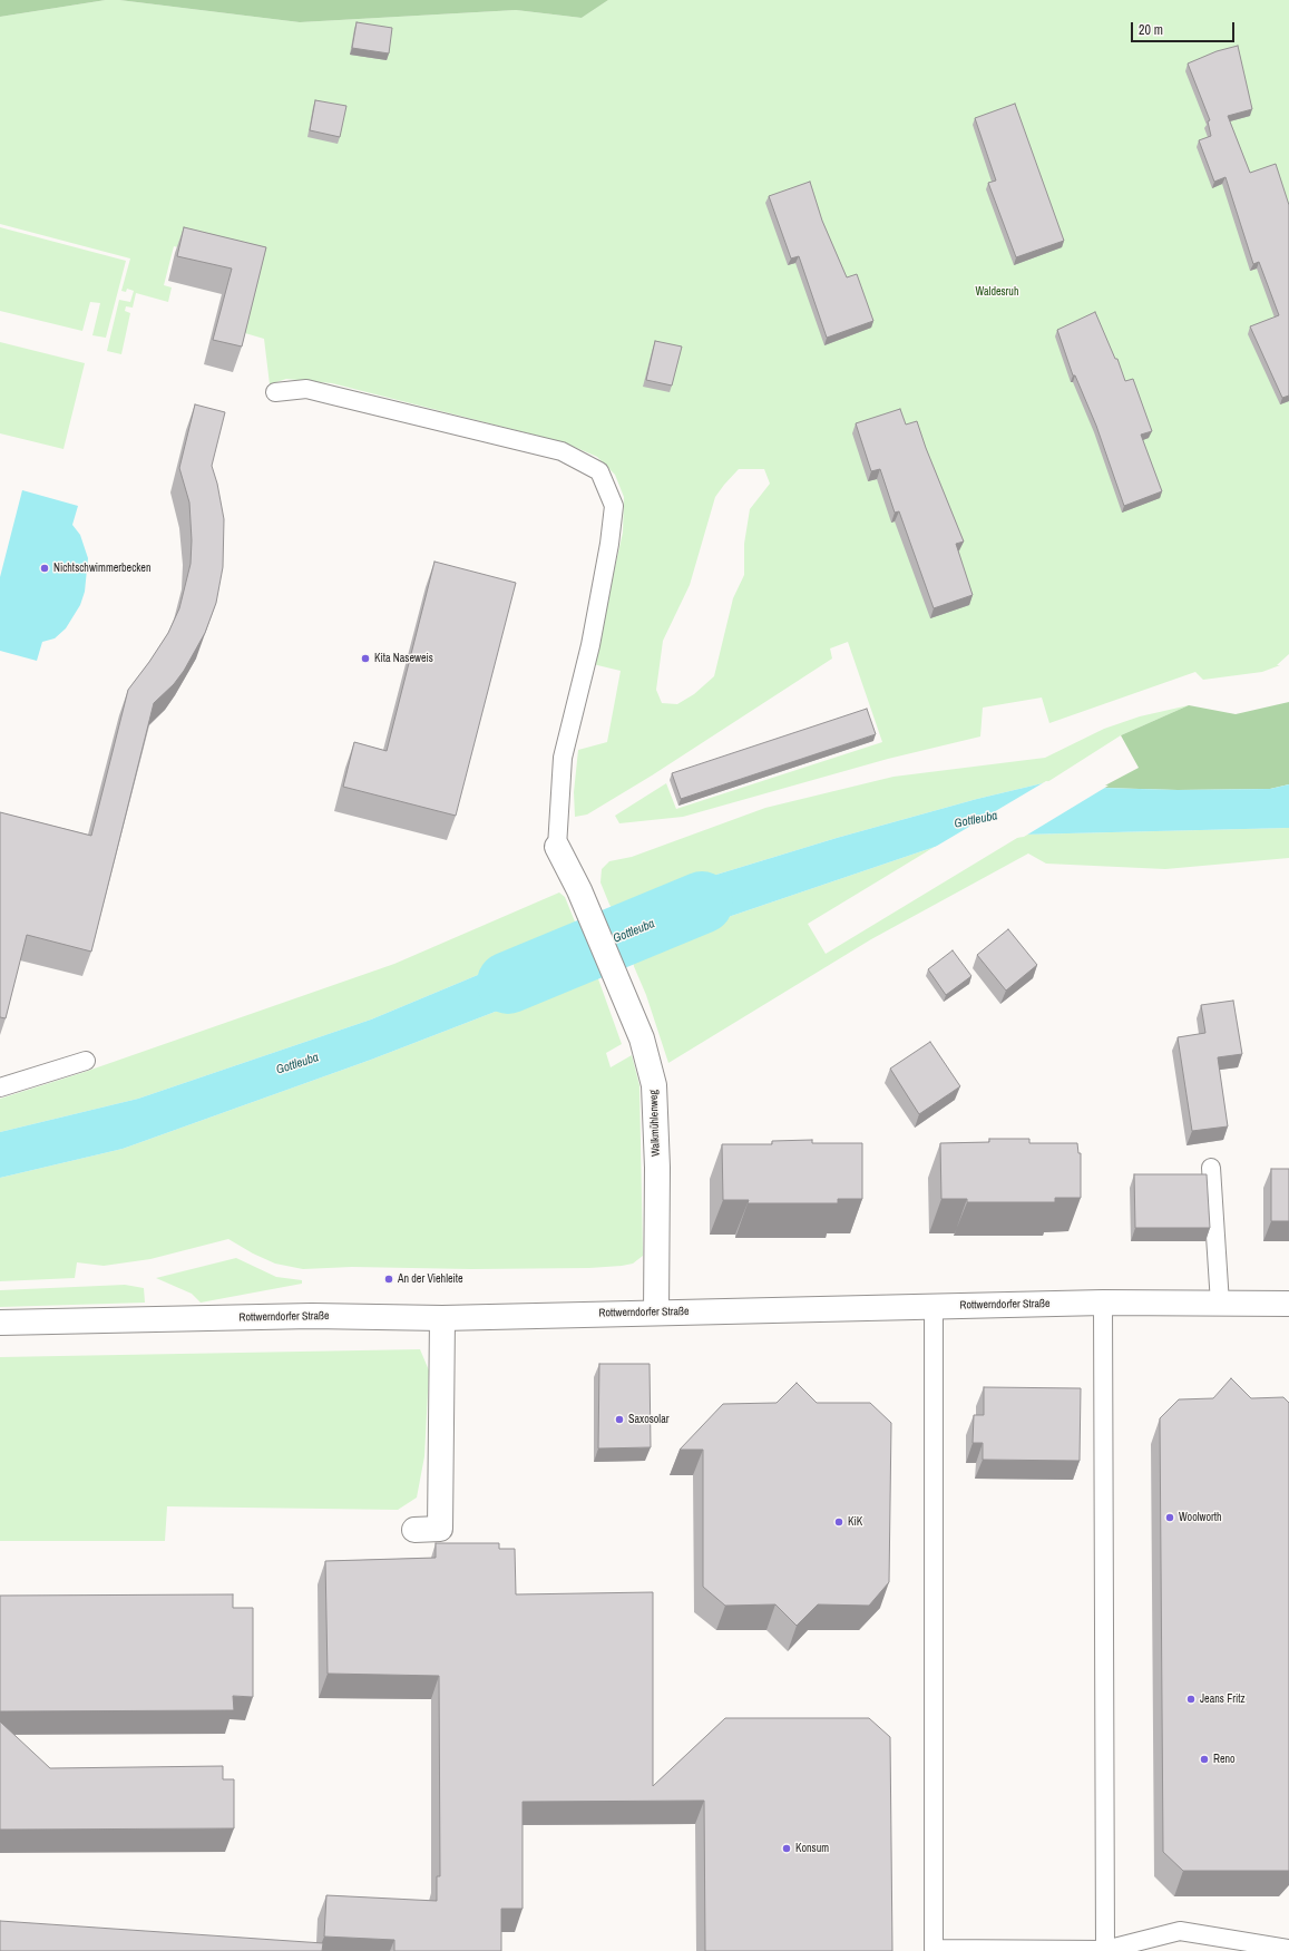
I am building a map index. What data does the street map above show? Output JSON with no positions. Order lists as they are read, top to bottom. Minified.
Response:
{"streets":{"main road":["Walkmühlenweg","Rottwerndorfer Straße"]},"crossings":[["Walkmühlenweg","Rottwerndorfer Straße"]],"water":["Gottleuba"],"parks":["Waldesruh"],"places":["Nichtschwimmerbecken","Kita Naseweis","An der Viehleite","Saxosolar","Woolworth","KiK","Jeans Fritz","Reno","Konsum"],"scale_bar":"20 m"}
